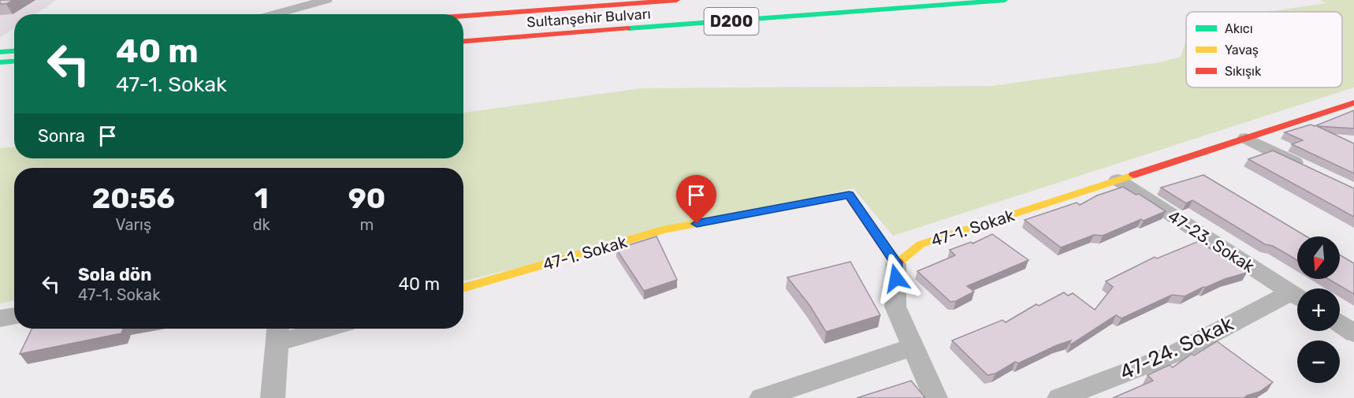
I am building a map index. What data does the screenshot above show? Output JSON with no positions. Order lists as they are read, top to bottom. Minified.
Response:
{"streets":{"main road":["Sultanşehir Bulvarı","D200","47-1. Sokak"],"street":["47-23. Sokak","47-24. Sokak"]},"crossings":[["47-1. Sokak","47-23. Sokak"]],"legend":["Akıcı","Yavaş","Sıkışık"],"north":"bottom","page":{"turn":["40 m","47-1. Sokak"],"then":"Sonra","eta":["20:56","Varış","1","dk","90","m"],"map_buttons":["+","−"],"list":[{"name":"Sola dön","note":"47-1. Sokak","value":"40 m"}]}}
